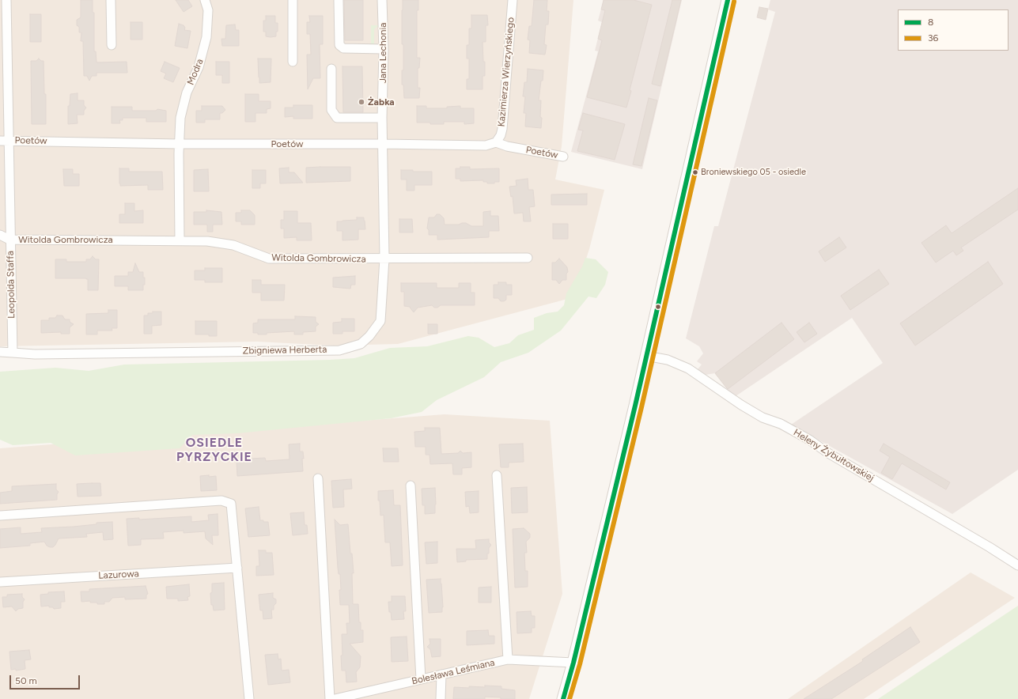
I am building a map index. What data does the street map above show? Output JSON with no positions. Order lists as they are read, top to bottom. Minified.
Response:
{"streets":{"street":["Jana Lechonia","Modra","Kazimierza Wierzyńskiego","Poetów","Witolda Gombrowicza","Leopolda Staffa","Zbigniewa Herberta","Heleny Żybułtowskiej","Lazurowa","Bolesława Leśmiana"]},"crossings":[["Jana Lechonia","Poetów"],["Jana Lechonia","Zbigniewa Herberta"],["Modra","Poetów"],["Kazimierza Wierzyńskiego","Poetów"],["Poetów","Leopolda Staffa"],["Poetów","Zbigniewa Herberta"],["Witolda Gombrowicza","Leopolda Staffa"],["Witolda Gombrowicza","Zbigniewa Herberta"],["Leopolda Staffa","Zbigniewa Herberta"]],"districts":["OSIEDLE PYRZYCKIE"],"places":["Żabka","Broniewskiego 05 - osiedle"],"lines":["transit line 8","transit line 36"],"legend":["8","36"],"scale_bar":"50 m"}
